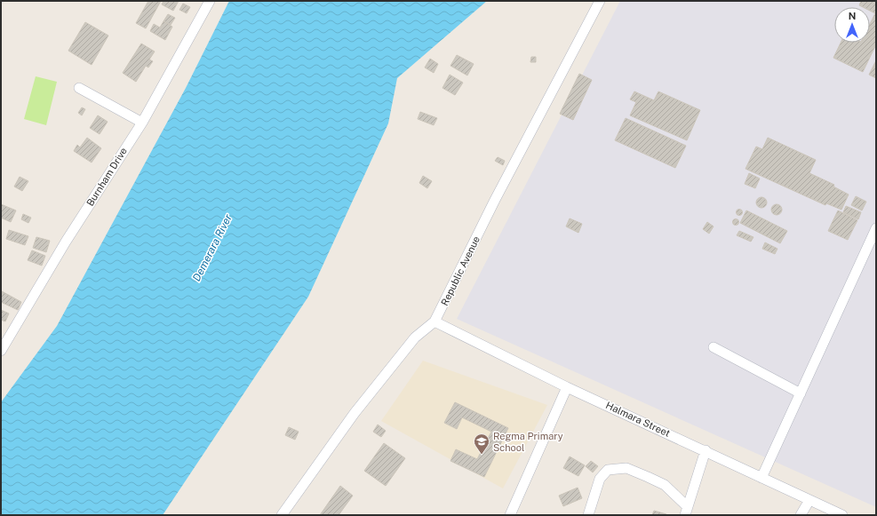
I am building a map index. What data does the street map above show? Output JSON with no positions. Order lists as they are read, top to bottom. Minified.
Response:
{"streets":{"street":["Burnham Drive","Republic Avenue","Halmara Street"]},"crossings":[["Republic Avenue","Halmara Street"]],"water":["Demerara River"],"places":{"school or university":["Regma Primary School"]},"north":"top"}
